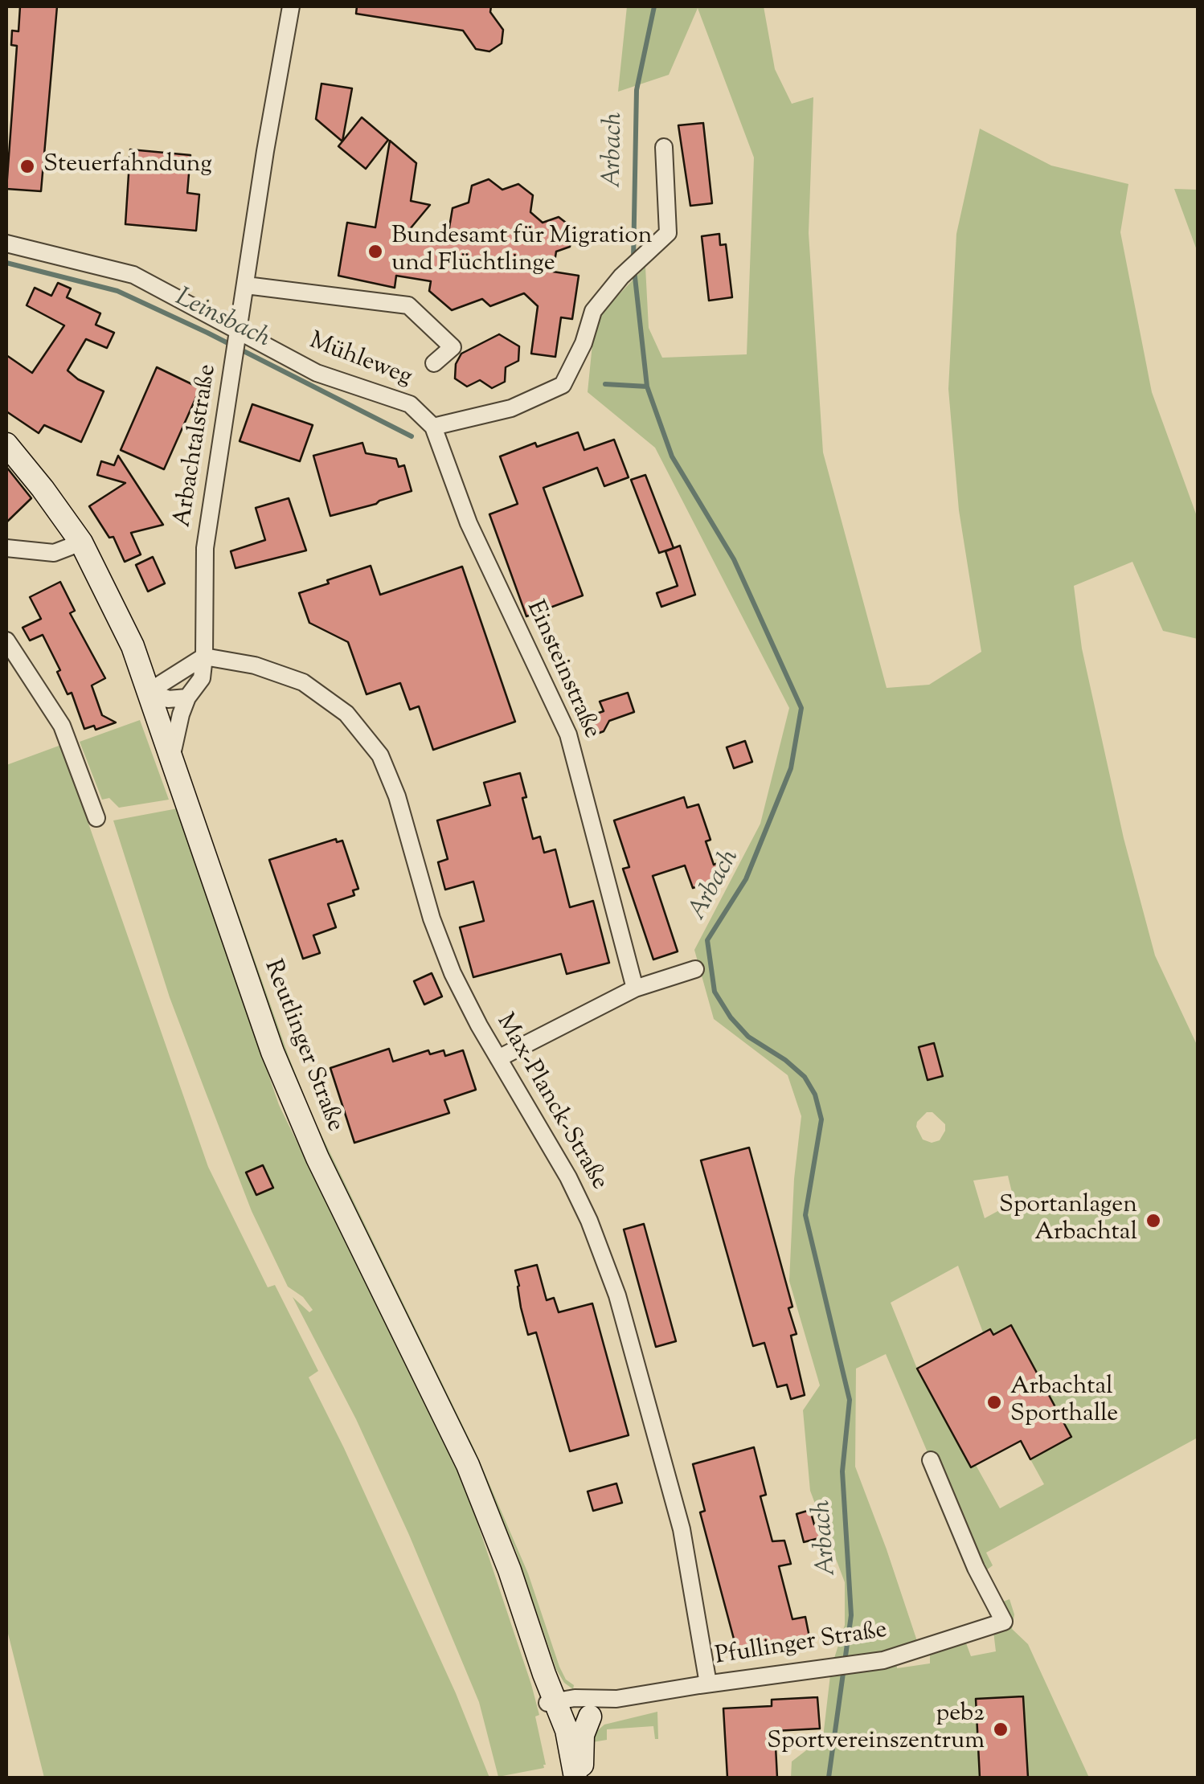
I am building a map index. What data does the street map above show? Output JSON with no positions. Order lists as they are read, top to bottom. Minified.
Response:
{"streets":{"main road":["Reutlinger Straße"],"street":["Mühleweg","Arbachtalstraße","Einsteinstraße","Max-Planck-Straße","Pfullinger Straße"]},"crossings":[["Mühleweg","Arbachtalstraße"],["Mühleweg","Einsteinstraße"],["Arbachtalstraße","Reutlinger Straße"],["Arbachtalstraße","Max-Planck-Straße"],["Reutlinger Straße","Pfullinger Straße"],["Max-Planck-Straße","Pfullinger Straße"]],"water":["Arbach","Leinsbach"],"places":["Steuerfahndung","Bundesamt für Migration und Flüchtlinge","Sportanlagen Arbachtal","Arbachtal Sporthalle","peb2 Sportvereinszentrum"]}
